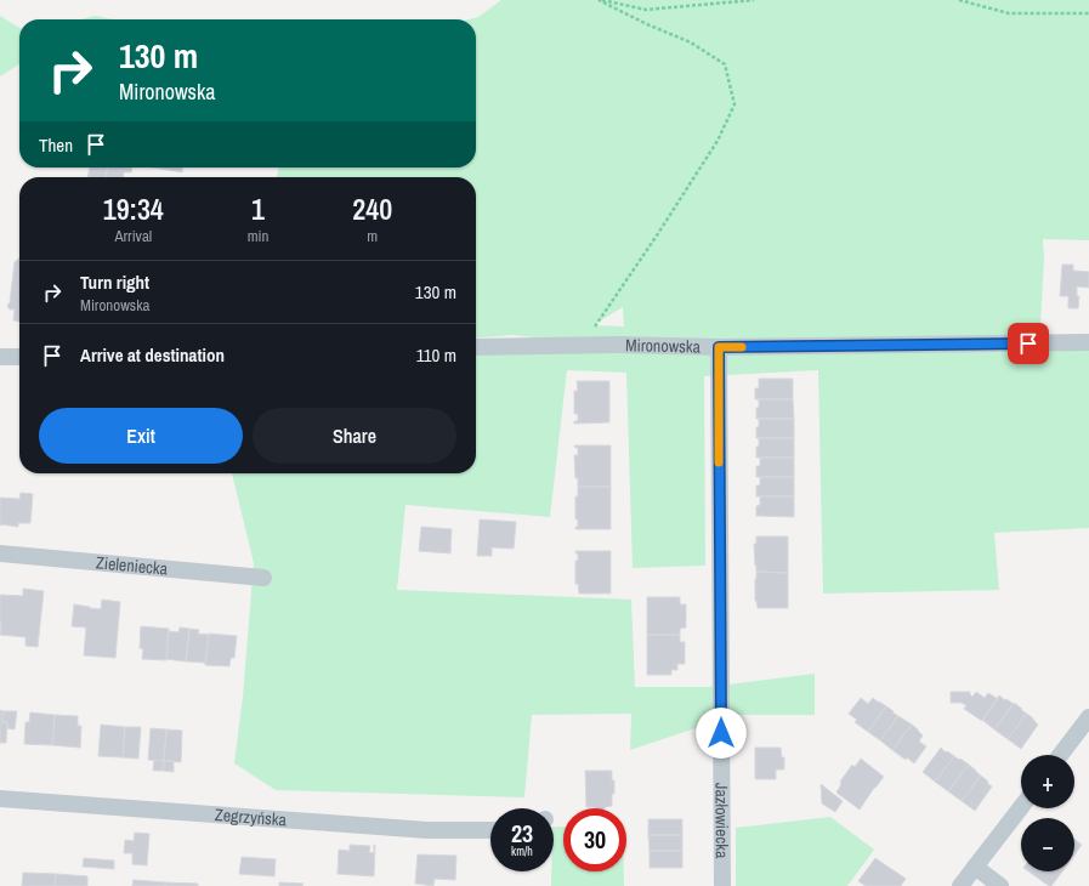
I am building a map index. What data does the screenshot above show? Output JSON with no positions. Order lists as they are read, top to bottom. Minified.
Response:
{"streets":{"street":["Mironowska","Zieleniecka","Zegrzyńska","Jazłowiecka"]},"crossings":[["Mironowska","Jazłowiecka"]],"page":{"turn":["130 m","Mironowska"],"then":"Then","eta":["19:34","Arrival","1","min","240","m"],"list":[{"name":"Turn right","note":"Mironowska","value":"130 m"},{"name":"Arrive at destination","value":"110 m"}],"buttons":["Exit","Share"],"map_buttons":["+","−"],"speed":"23 km/h","limit":"30"}}
